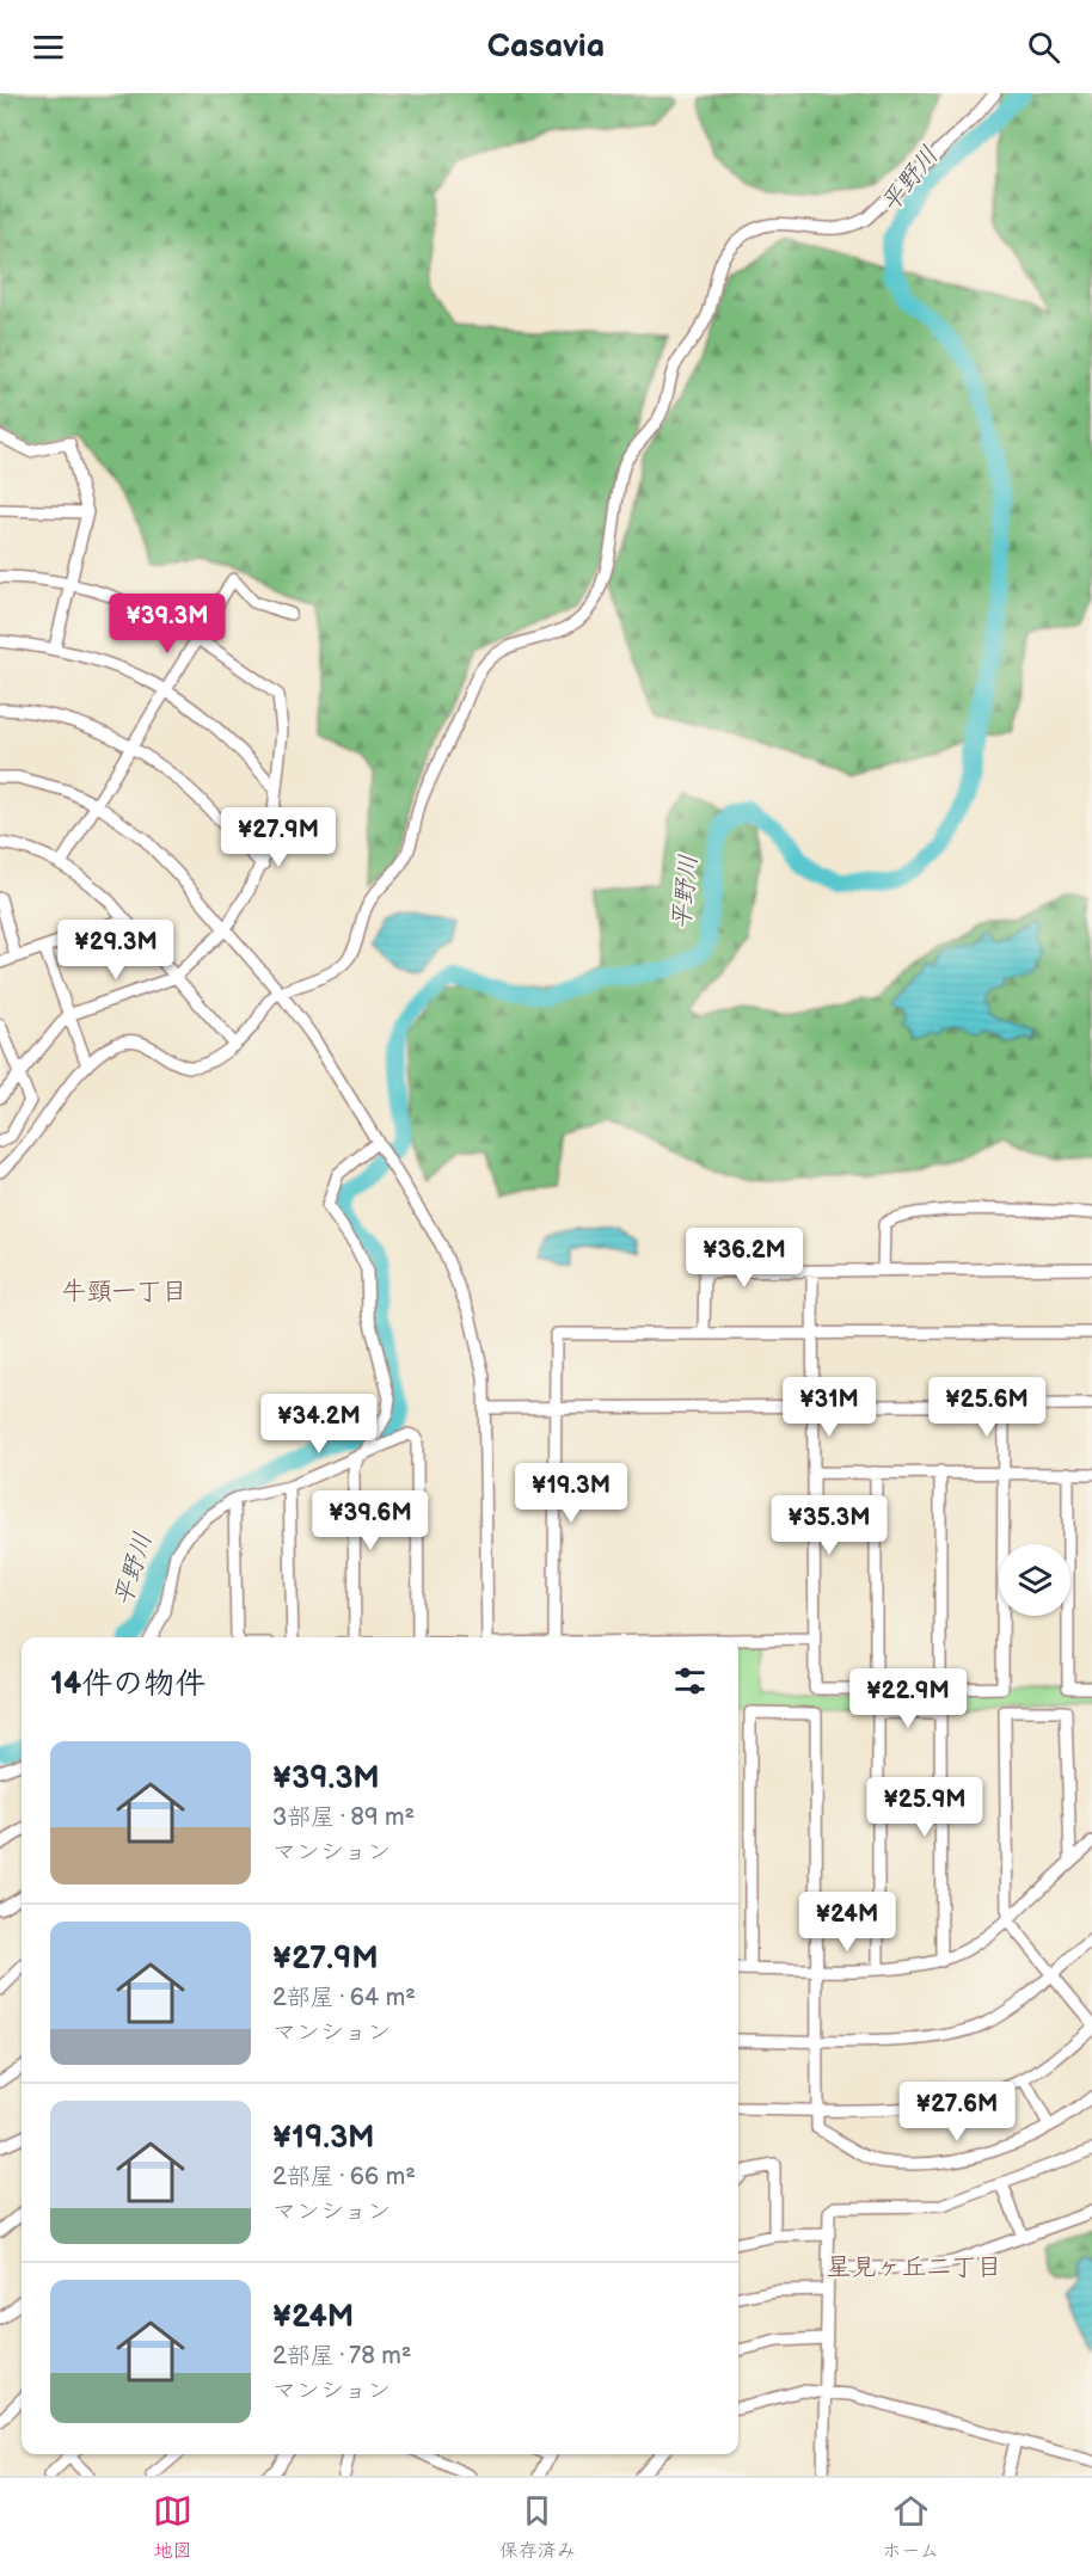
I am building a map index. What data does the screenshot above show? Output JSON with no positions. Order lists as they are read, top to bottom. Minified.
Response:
{"districts":["牛頸一丁目","星見ヶ丘二丁目"],"water":["平野川"],"page":{"header":"Casavia","price":["¥39.3M","¥27.9M","¥29.3M","¥36.2M","¥31M","¥25.6M","¥34.2M","¥19.3M","¥39.6M","¥35.3M","¥22.9M","¥25.9M","¥24M","¥27.6M"],"heading":"14件の物件","list":[{"name":"¥39.3M","note":"3部屋 · 89 m² · マンション"},{"name":"¥27.9M","note":"2部屋 · 64 m² · マンション"},{"name":"¥19.3M","note":"2部屋 · 66 m² · マンション"},{"name":"¥24M","note":"2部屋 · 78 m² · マンション"}],"tabs":["地図","保存済み","ホーム"]}}
